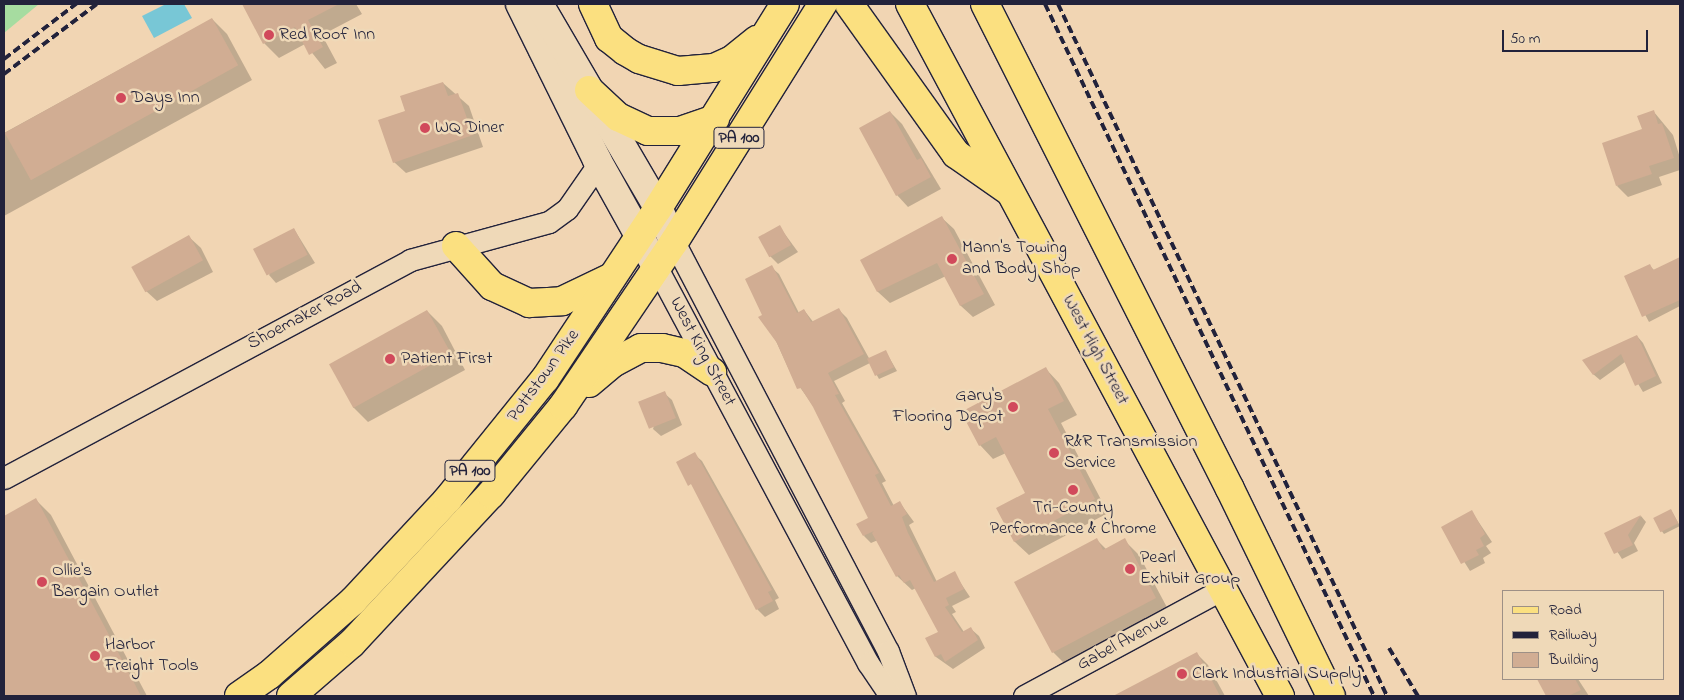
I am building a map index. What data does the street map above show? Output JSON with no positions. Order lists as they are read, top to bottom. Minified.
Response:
{"streets":{"main road":["PA 100","West High Street","West King Street","Pottstown Pike"],"street":["Shoemaker Road","Gabel Avenue"]},"crossings":[["Shoemaker Road","West King Street"],["West High Street","Gabel Avenue"],["West King Street","Pottstown Pike"]],"places":["Red Roof Inn","Days Inn","WQ Diner","Mann's Towing and Body Shop","Patient First","Gary's Flooring Depot","R&R Transmission Service","Tri-County Performance & Chrome","Pearl Exhibit Group","Ollie's Bargain Outlet","Harbor Freight Tools","Clark Industrial Supply"],"legend":["Road","Railway","Building"],"scale_bar":"50 m"}
